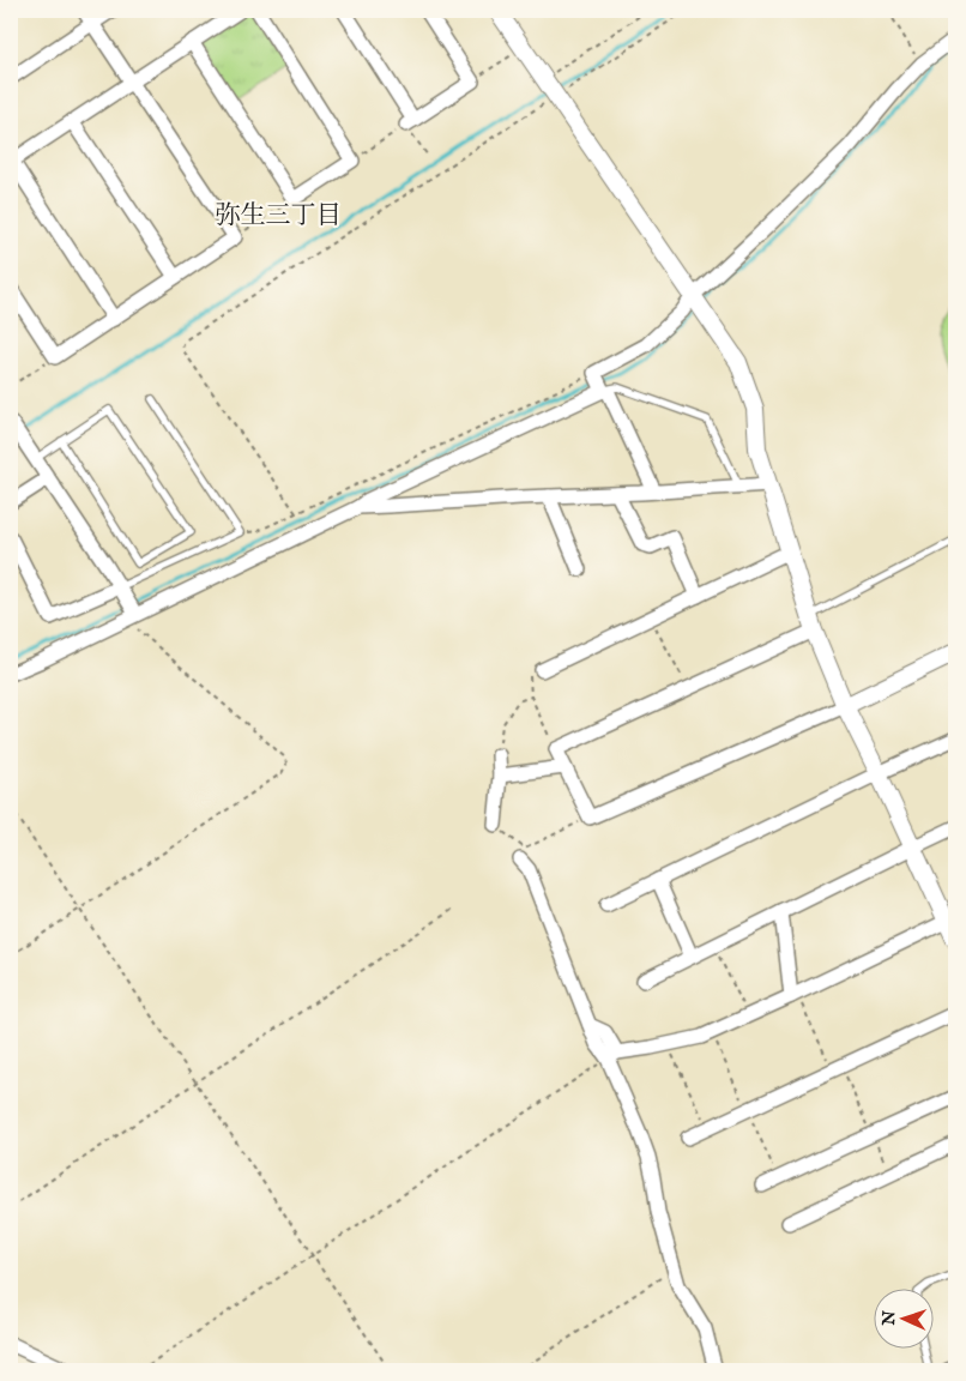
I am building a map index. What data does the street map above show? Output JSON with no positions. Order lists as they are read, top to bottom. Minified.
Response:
{"districts":["弥生三丁目"],"north":"left"}
